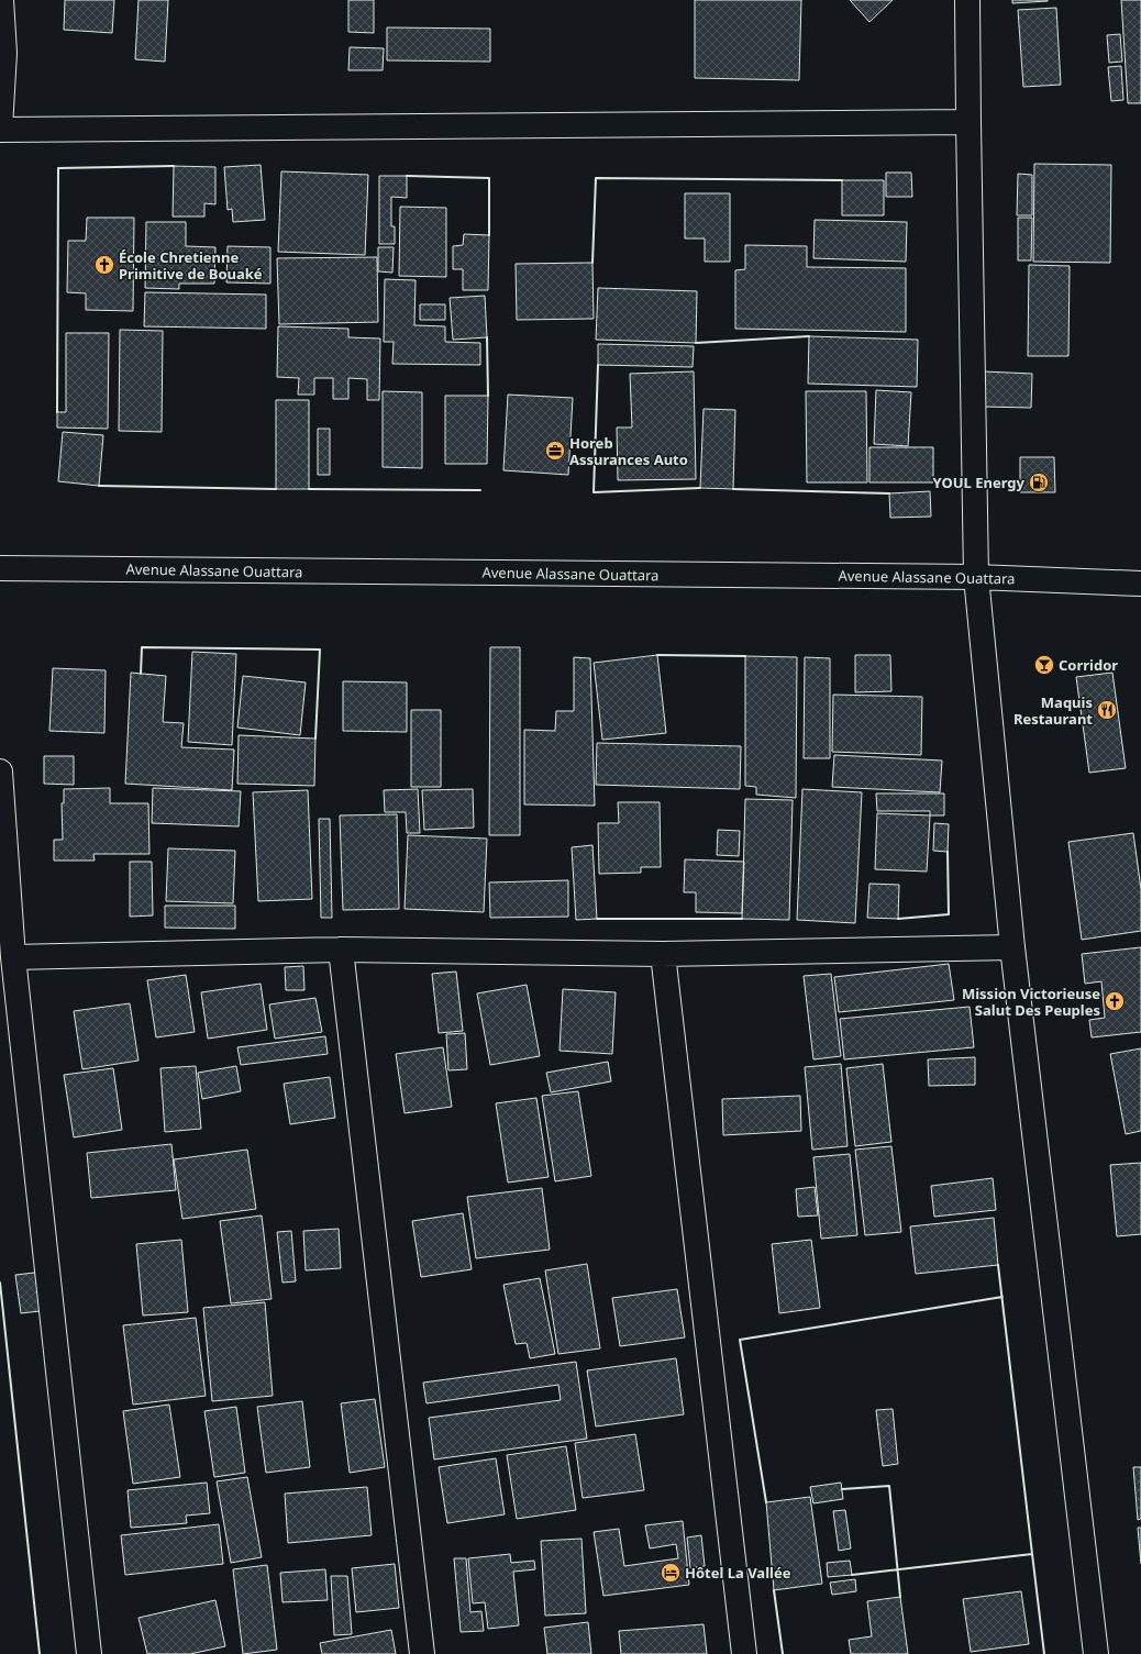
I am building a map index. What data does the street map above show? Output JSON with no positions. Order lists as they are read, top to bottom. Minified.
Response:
{"streets":{"street":["Avenue Alassane Ouattara"]},"places":{"church":["École Chretienne Primitive de Bouaké","Mission Victorieuse Salut Des Peuples"],"office":["Horeb Assurances Auto"],"fuel station":["YOUL Energy"],"bar":["Corridor"],"restaurant":["Maquis Restaurant"],"hotel":["Hôtel La Vallée"]}}
